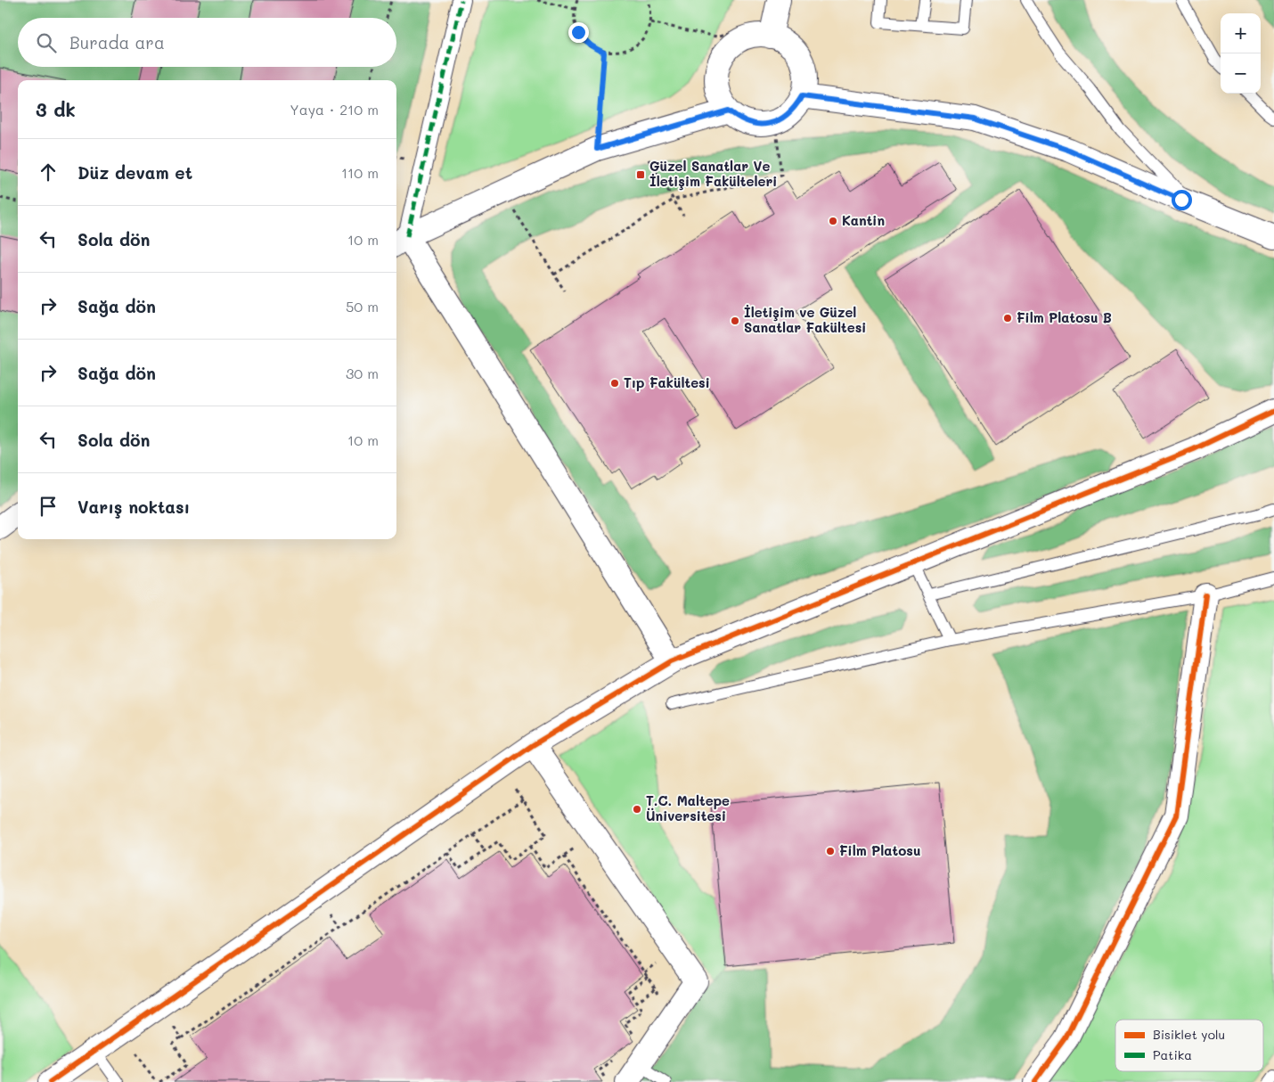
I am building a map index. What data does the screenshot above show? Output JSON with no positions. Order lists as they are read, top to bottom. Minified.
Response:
{"places":{"transit":["Güzel Sanatlar Ve İletişim Fakülteleri"],"other":["Kantin","Film Platosu B","İletişim ve Güzel Sanatlar Fakültesi","Tıp Fakültesi","T.C. Maltepe Üniversitesi","Film Platosu"]},"legend":["Bisiklet yolu","Patika"],"page":{"map_buttons":["+","−"],"search":"Burada ara","heading":["3 dk","Yaya · 210 m"],"list":[["Düz devam et","110 m"],["Sola dön","10 m"],["Sağa dön","50 m"],["Sağa dön","30 m"],["Sola dön","10 m"],"Varış noktası"]}}
